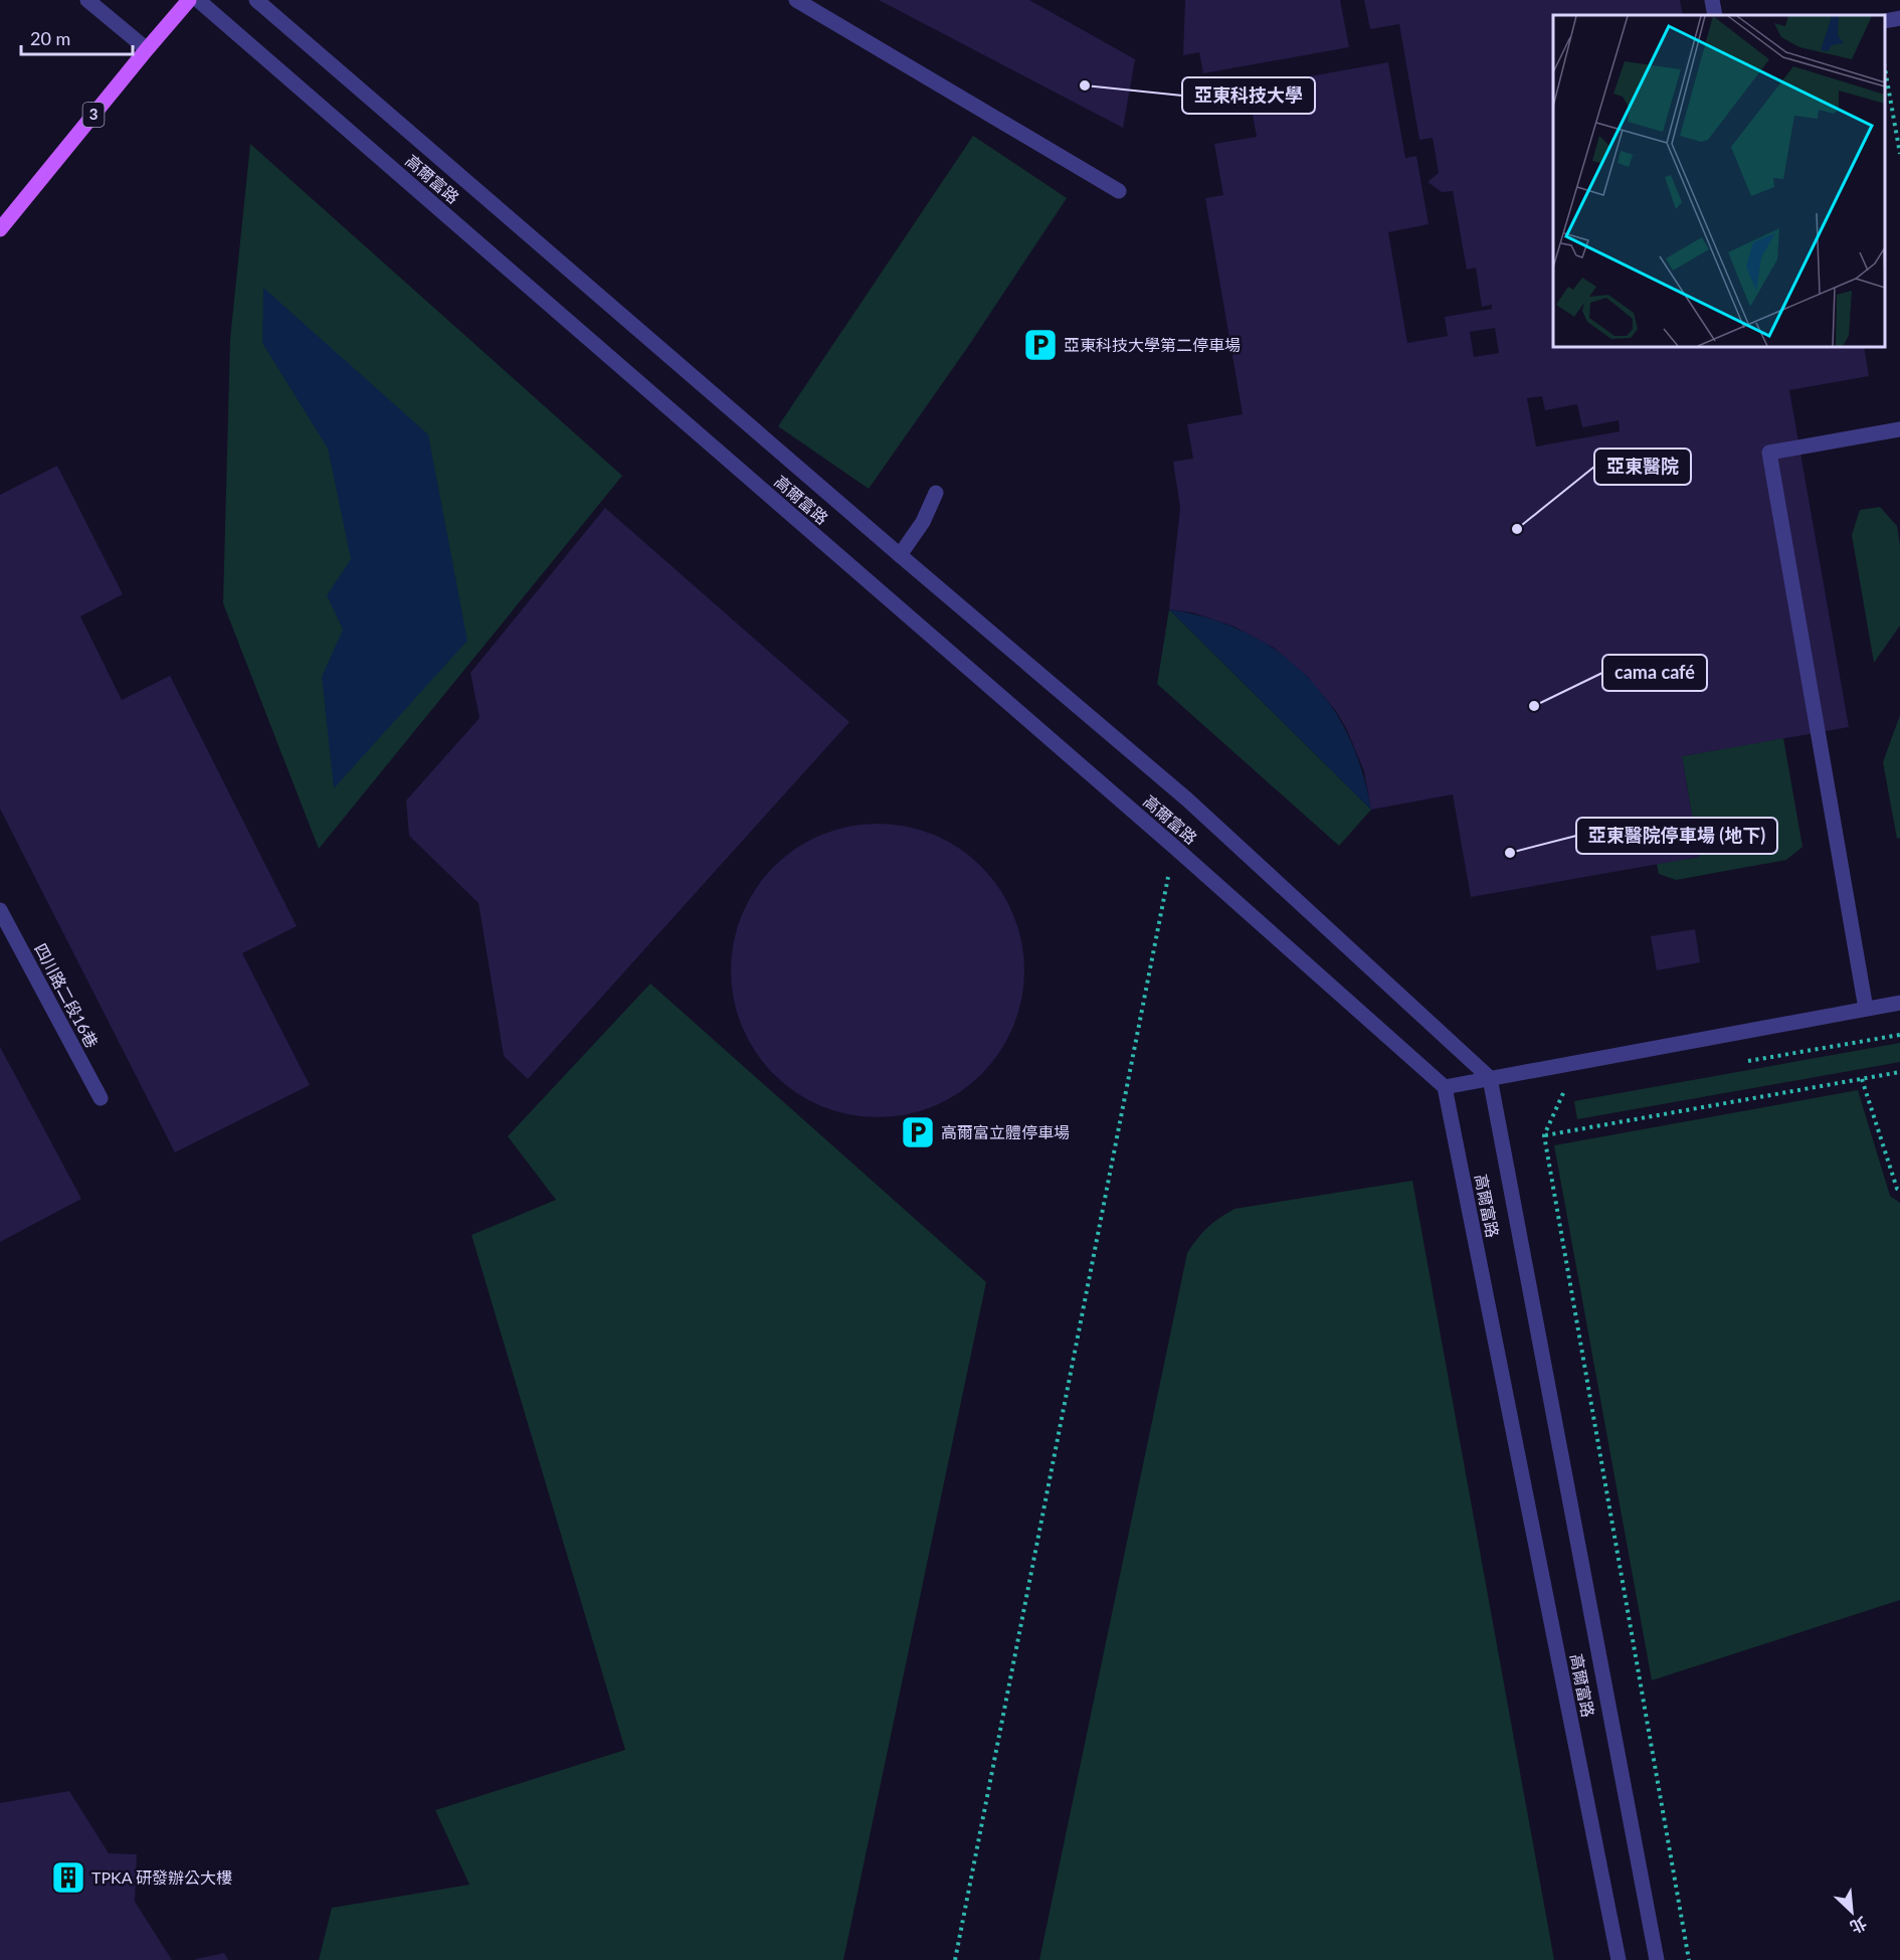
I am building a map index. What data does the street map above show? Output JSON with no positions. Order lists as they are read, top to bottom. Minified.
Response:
{"streets":{"main road":["3"],"street":["高爾富路","四川路二段16巷"]},"places":{"other":["亞東科技大學","亞東醫院","cama café","亞東醫院停車場 (地下)"],"parking":["亞東科技大學第二停車場","高爾富立體停車場"],"building":["TPKA 研發辦公大樓"]},"scale_bar":"20 m","north":"bottom right"}
